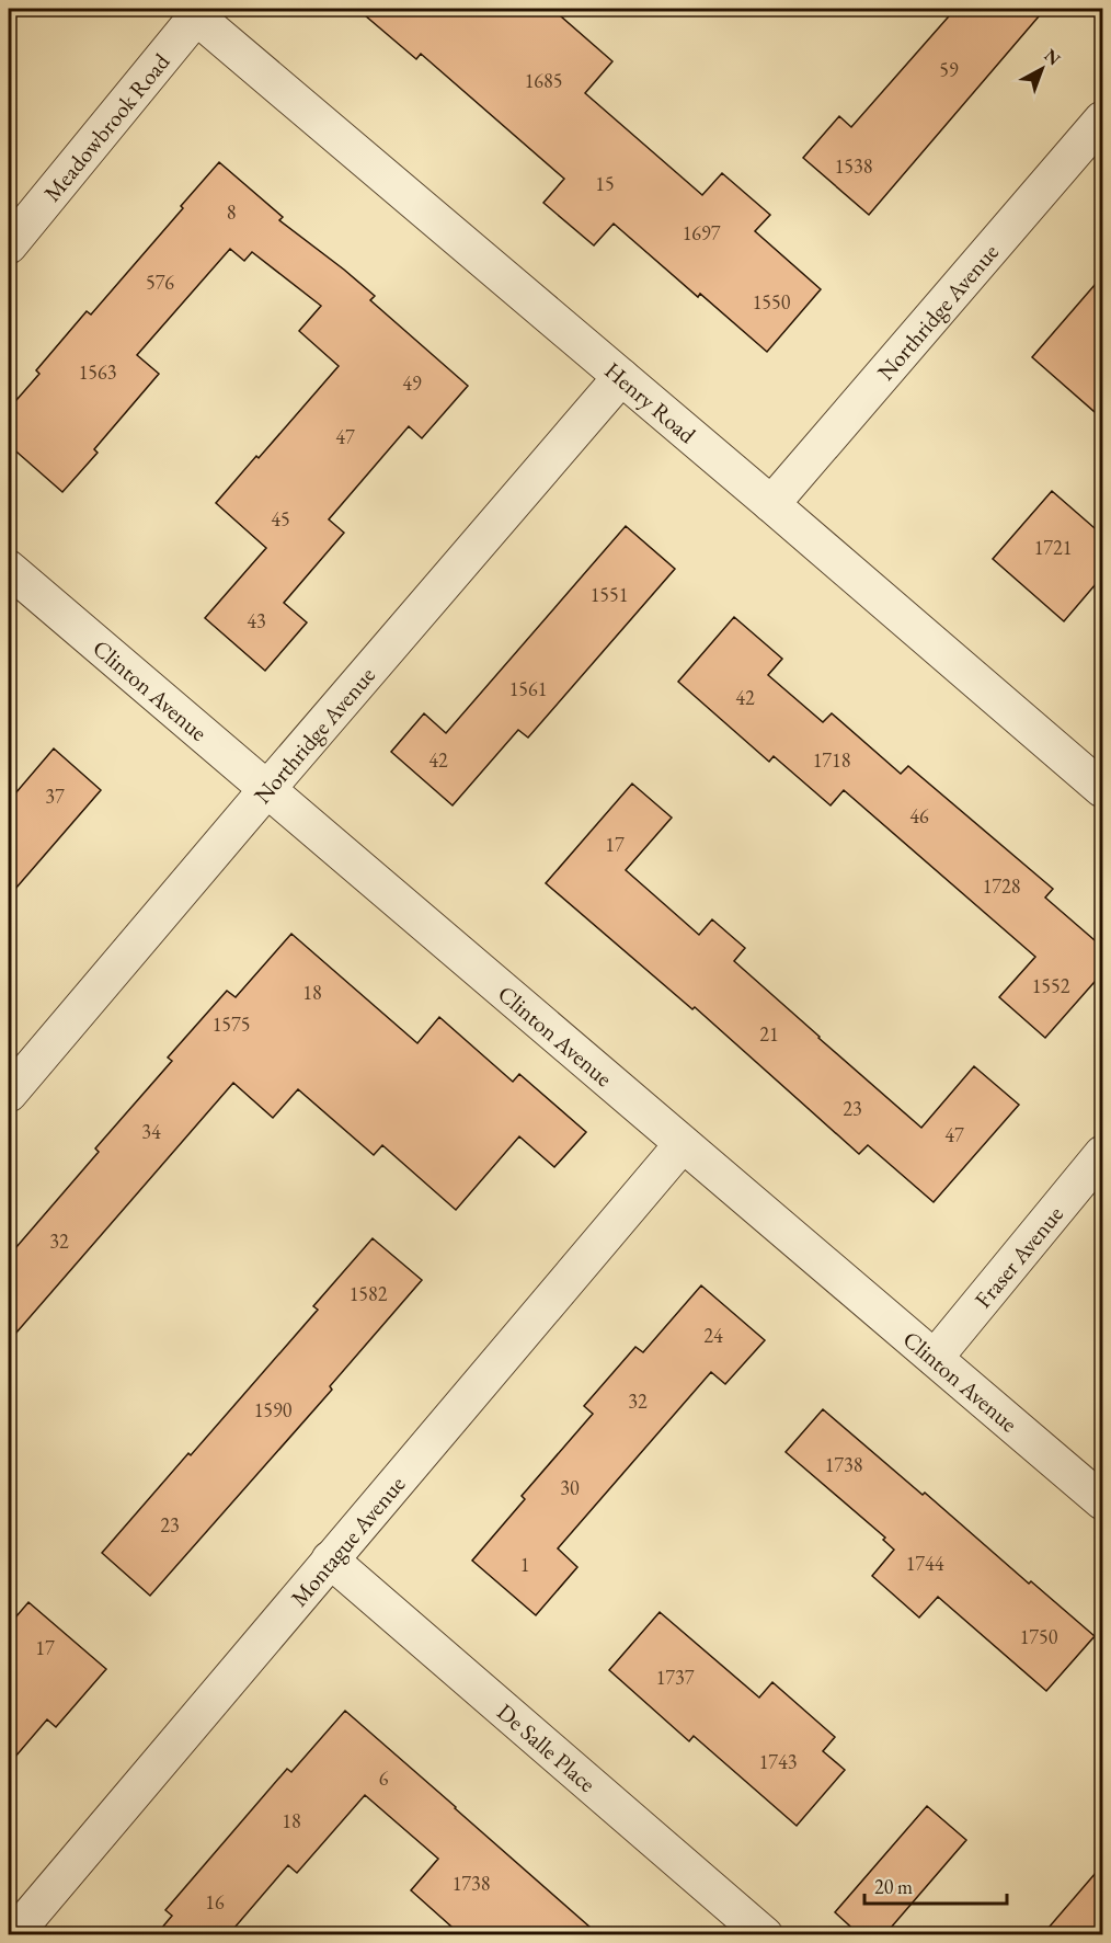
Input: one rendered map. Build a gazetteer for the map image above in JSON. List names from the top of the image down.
{
  "streets": {
    "street": [
      "Meadowbrook Road",
      "Northridge Avenue",
      "Henry Road",
      "Clinton Avenue",
      "Fraser Avenue",
      "Montague Avenue",
      "De Salle Place"
    ]
  },
  "crossings": [
    ["Meadowbrook Road", "Henry Road"],
    ["Northridge Avenue", "Henry Road"],
    ["Northridge Avenue", "Clinton Avenue"],
    ["Clinton Avenue", "Fraser Avenue"],
    ["Clinton Avenue", "Montague Avenue"],
    ["Montague Avenue", "De Salle Place"]
  ],
  "house_numbers": [
    "59",
    "1685",
    "1538",
    "15",
    "8",
    "1697",
    "576",
    "1550",
    "1563",
    "49",
    "47",
    "45",
    "1721",
    "1551",
    "43",
    "1561",
    "42",
    "42",
    "1718",
    "37",
    "46",
    "17",
    "1728",
    "1552",
    "18",
    "1575",
    "21",
    "23",
    "34",
    "47",
    "32",
    "1582",
    "24",
    "32",
    "1590",
    "1738",
    "30",
    "23",
    "1744",
    "1",
    "1750",
    "17",
    "1737",
    "1743",
    "6",
    "18",
    "1738",
    "16"
  ],
  "scale_bar": "20 m",
  "north": "top right"
}
